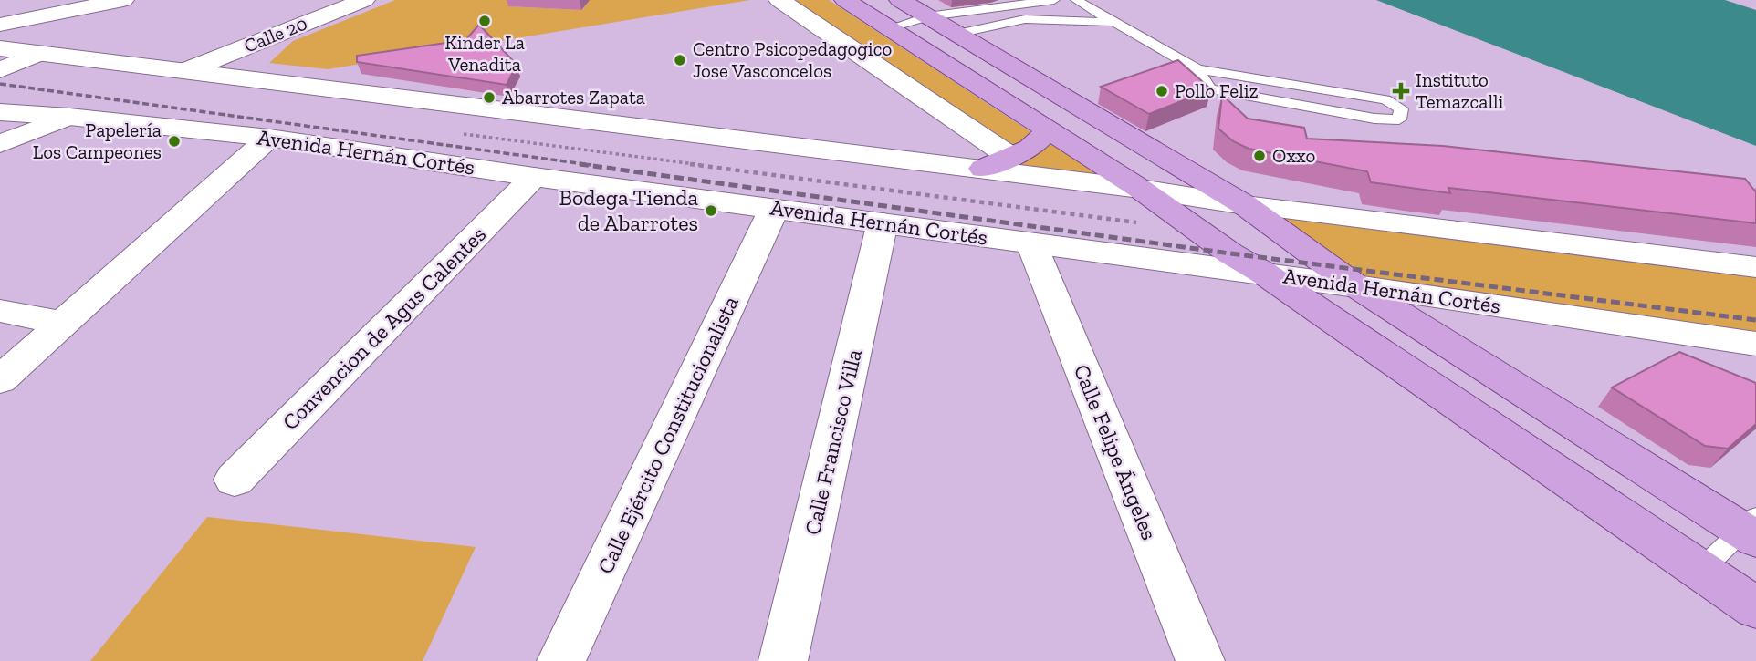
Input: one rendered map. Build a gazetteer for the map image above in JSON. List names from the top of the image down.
{
  "streets": {
    "street": [
      "Calle 20",
      "Avenida Hernán Cortés",
      "Convencion de Agus Calentes",
      "Calle Ejército Constitucionalista",
      "Calle Francisco Villa",
      "Calle Felipe Ángeles"
    ]
  },
  "crossings": [
    ["Avenida Hernán Cortés", "Convencion de Agus Calentes"],
    ["Avenida Hernán Cortés", "Calle Ejército Constitucionalista"],
    ["Avenida Hernán Cortés", "Calle Francisco Villa"],
    ["Avenida Hernán Cortés", "Calle Felipe Ángeles"]
  ],
  "places": {
    "other": [
      "Kinder La Venadita",
      "Centro Psicopedagogico Jose Vasconcelos",
      "Pollo Feliz",
      "Abarrotes Zapata",
      "Papelería Los Campeones",
      "Oxxo",
      "Bodega Tienda de Abarrotes"
    ],
    "health": ["Instituto Temazcalli"]
  }
}
